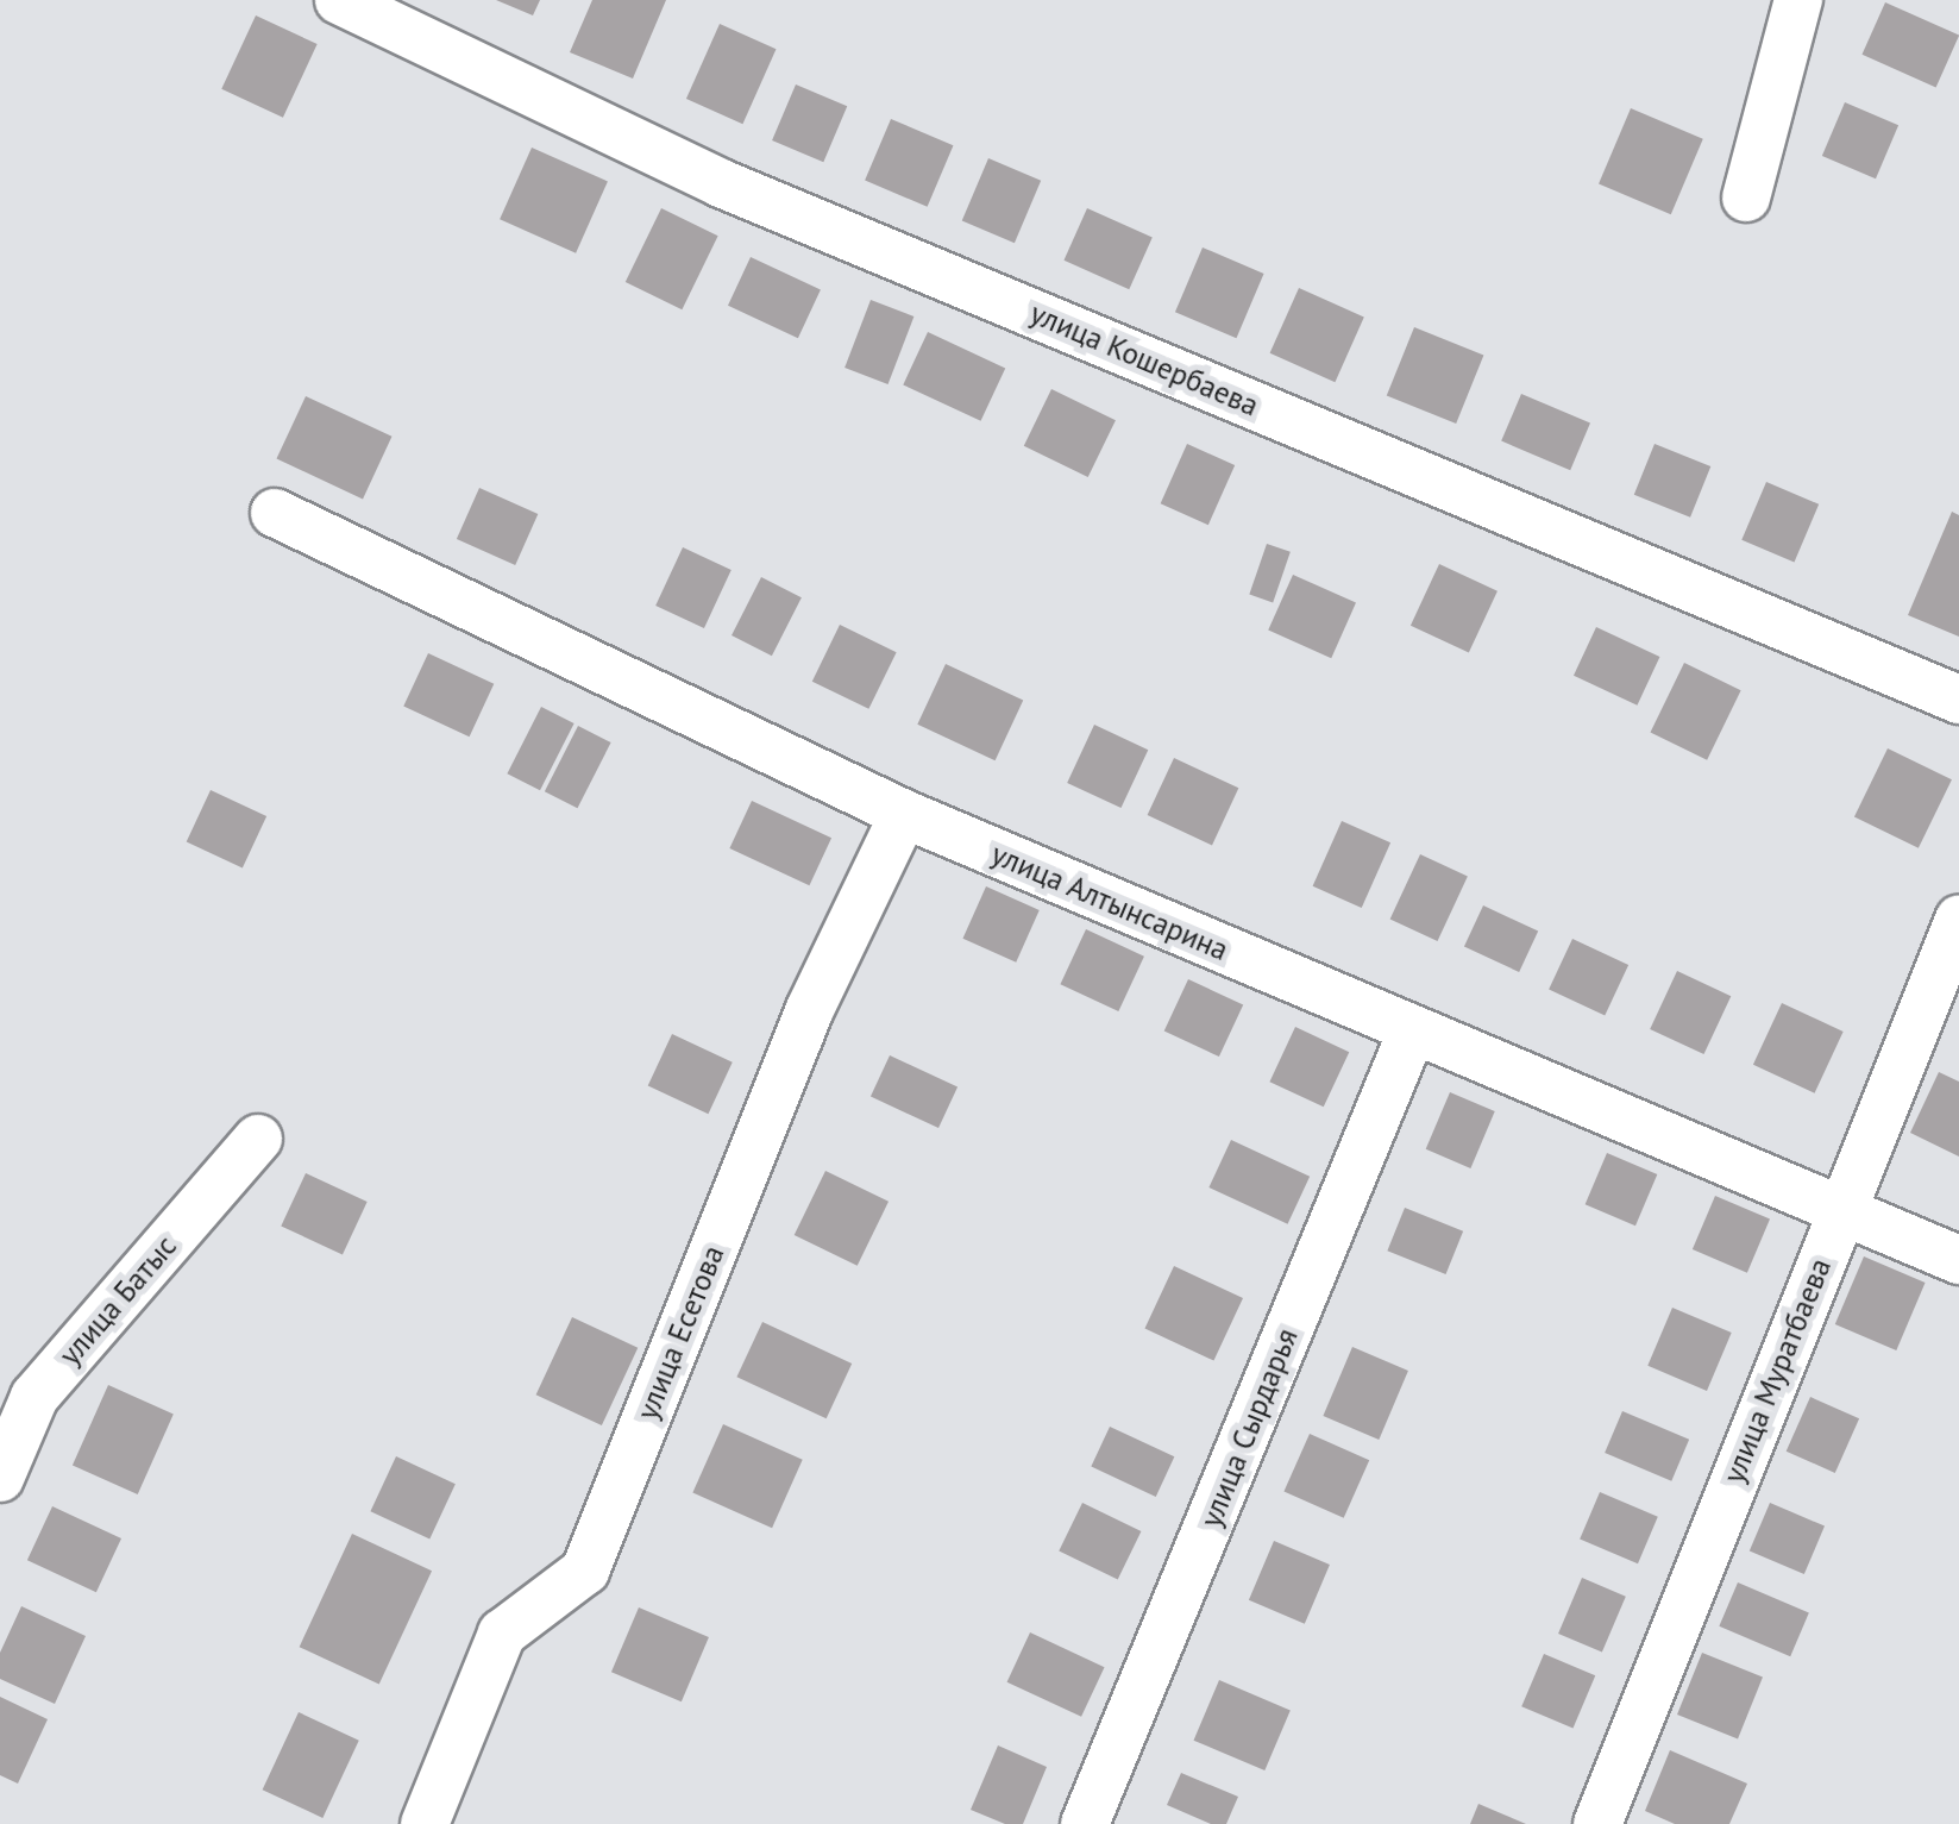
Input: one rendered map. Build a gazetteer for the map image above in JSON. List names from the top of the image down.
{
  "streets": {
    "street": [
      "улица Кошербаева",
      "улица Алтынсарина",
      "улица Батыс",
      "улица Есетова",
      "улица Муратбаева",
      "улица Сырдарья"
    ]
  },
  "crossings": [
    ["улица Алтынсарина", "улица Есетова"],
    ["улица Алтынсарина", "улица Муратбаева"],
    ["улица Алтынсарина", "улица Сырдарья"]
  ]
}
